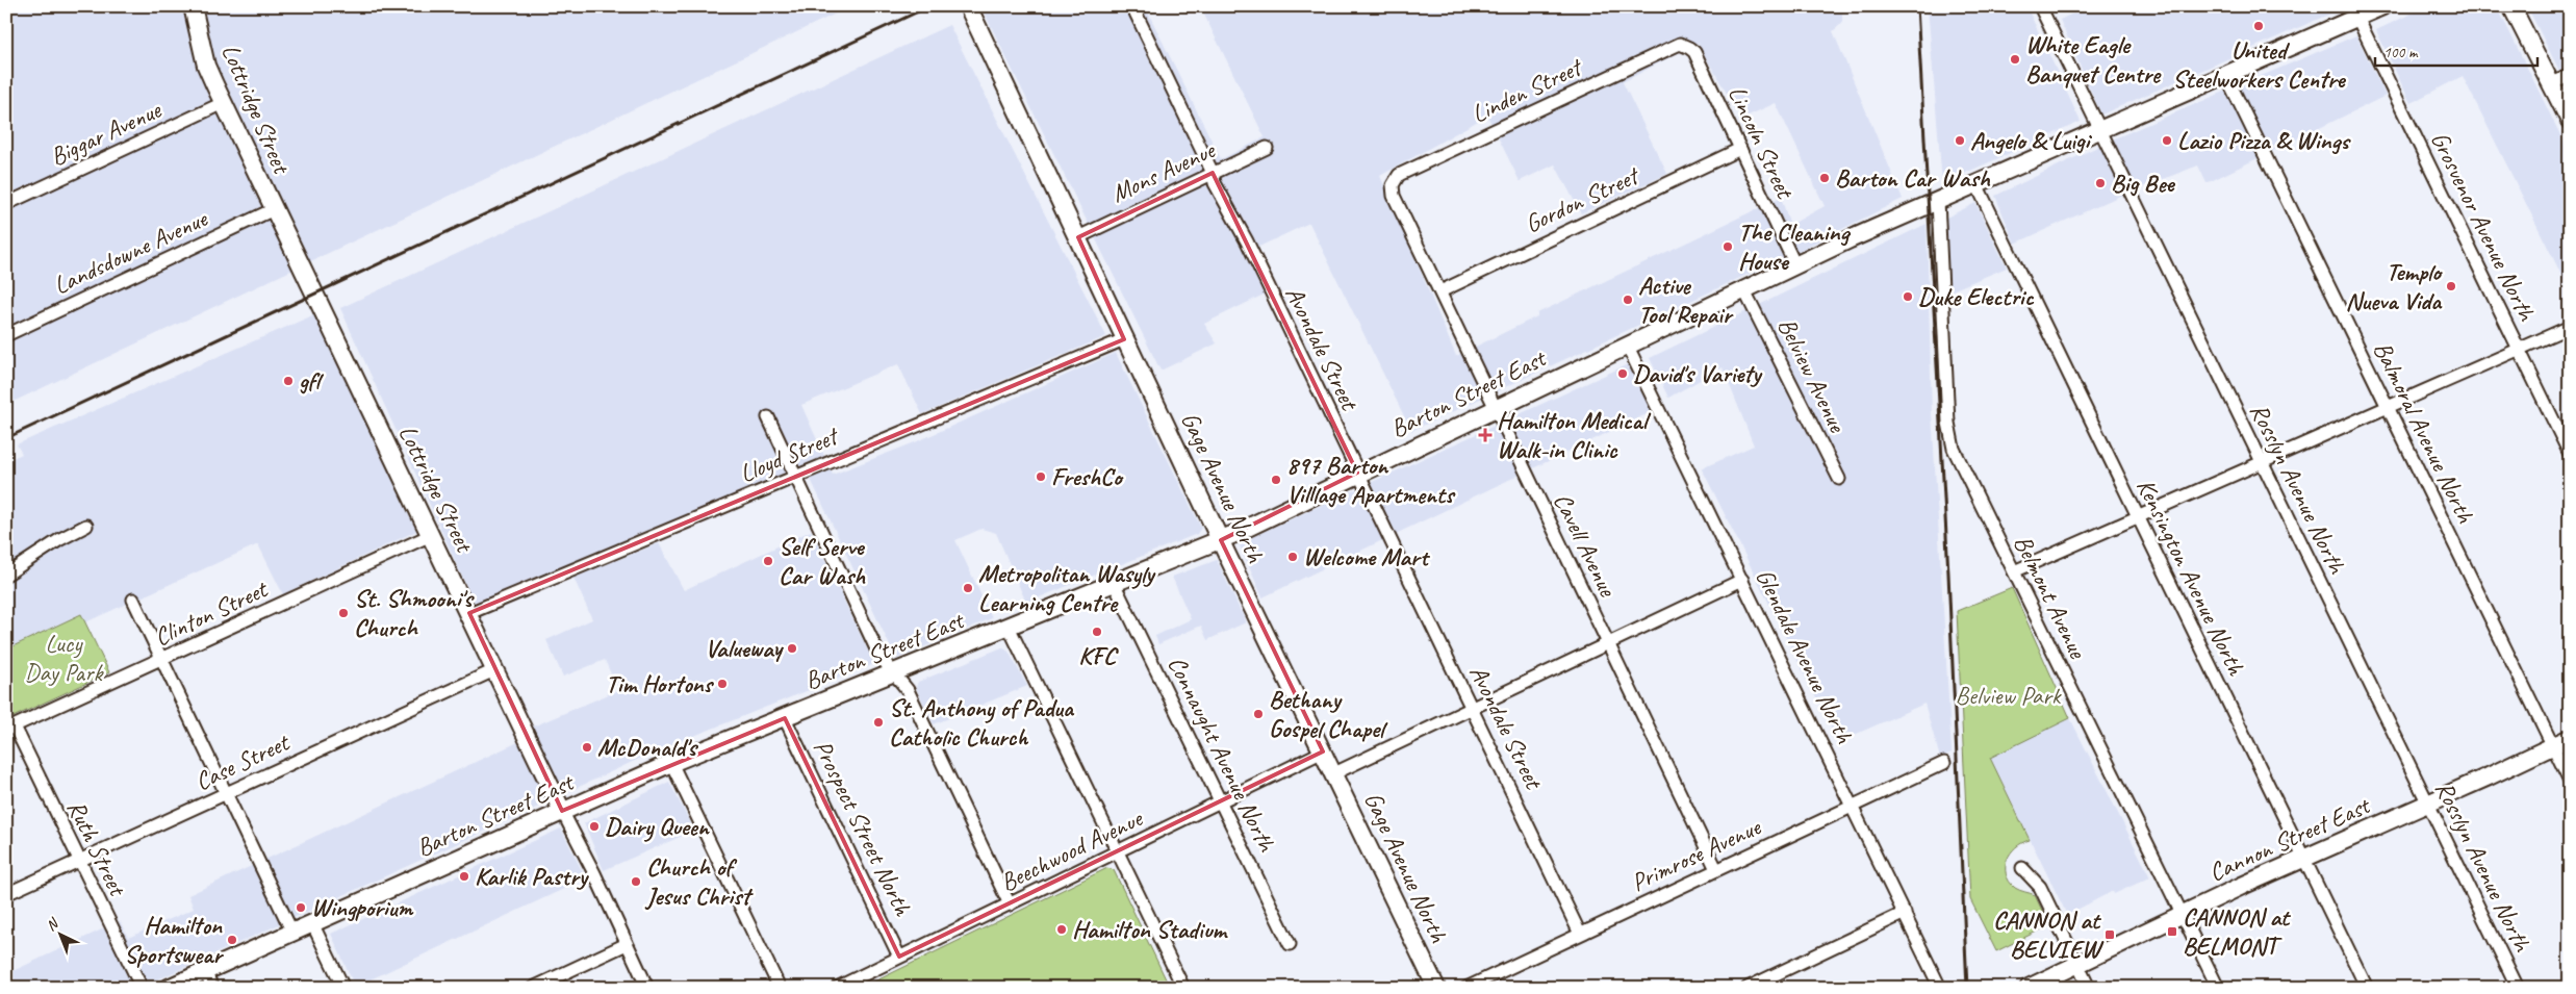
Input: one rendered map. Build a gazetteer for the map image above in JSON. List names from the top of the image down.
{
  "streets": {
    "main road": [
      "Lottridge Street",
      "Barton Street East",
      "Gage Avenue North",
      "Cannon Street East"
    ],
    "street": [
      "Linden Street",
      "Biggar Avenue",
      "Lincoln Street",
      "Mons Avenue",
      "Gordon Street",
      "Grosvenor Avenue North",
      "Landsdowne Avenue",
      "Avondale Street",
      "Belview Avenue",
      "Balmoral Avenue North",
      "Lloyd Street",
      "Rosslyn Avenue North",
      "Cavell Avenue",
      "Kensington Avenue North",
      "Belmont Avenue",
      "Clinton Street",
      "Glendale Avenue North",
      "Connaught Avenue North",
      "Case Street",
      "Prospect Street North",
      "Ruth Street",
      "Beechwood Avenue",
      "Primrose Avenue"
    ]
  },
  "crossings": [
    ["Linden Street", "Lincoln Street"],
    ["Linden Street", "Cavell Avenue"],
    ["Lottridge Street", "Biggar Avenue"],
    ["Lottridge Street", "Landsdowne Avenue"],
    ["Lottridge Street", "Barton Street East"],
    ["Lottridge Street", "Lloyd Street"],
    ["Lottridge Street", "Clinton Street"],
    ["Lottridge Street", "Case Street"],
    ["Lincoln Street", "Gordon Street"],
    ["Lincoln Street", "Barton Street East"],
    ["Mons Avenue", "Avondale Street"],
    ["Mons Avenue", "Gage Avenue North"],
    ["Gordon Street", "Cavell Avenue"],
    ["Grosvenor Avenue North", "Barton Street East"],
    ["Avondale Street", "Barton Street East"],
    ["Avondale Street", "Primrose Avenue"],
    ["Belview Avenue", "Barton Street East"],
    ["Barton Street East", "Balmoral Avenue North"],
    ["Barton Street East", "Gage Avenue North"],
    ["Barton Street East", "Rosslyn Avenue North"],
    ["Barton Street East", "Cavell Avenue"],
    ["Barton Street East", "Kensington Avenue North"],
    ["Barton Street East", "Belmont Avenue"],
    ["Barton Street East", "Glendale Avenue North"],
    ["Barton Street East", "Connaught Avenue North"],
    ["Barton Street East", "Prospect Street North"],
    ["Balmoral Avenue North", "Cannon Street East"],
    ["Lloyd Street", "Gage Avenue North"],
    ["Gage Avenue North", "Beechwood Avenue"],
    ["Rosslyn Avenue North", "Cannon Street East"],
    ["Cavell Avenue", "Primrose Avenue"],
    ["Kensington Avenue North", "Cannon Street East"],
    ["Belmont Avenue", "Cannon Street East"],
    ["Clinton Street", "Ruth Street"],
    ["Glendale Avenue North", "Primrose Avenue"],
    ["Connaught Avenue North", "Beechwood Avenue"],
    ["Case Street", "Ruth Street"],
    ["Prospect Street North", "Beechwood Avenue"]
  ],
  "parks": ["Lucy Day Park", "Belview Park"],
  "places": {
    "other": [
      "United Steelworkers Centre",
      "White Eagle Banquet Centre",
      "Angelo & Luigi",
      "Lazio Pizza & Wings",
      "Barton Car Wash",
      "Big Bee",
      "The Cleaning House",
      "Templo Nueva Vida",
      "Duke Electric",
      "Active Tool Repair",
      "David's Variety",
      "gfl",
      "FreshCo",
      "897 Barton Villlage Apartments",
      "Welcome Mart",
      "Self Serve Car Wash",
      "Metropolitan Wasyly Learning Centre",
      "St. Shmooni's Church",
      "KFC",
      "Valueway",
      "Tim Hortons",
      "Bethany Gospel Chapel",
      "St. Anthony of Padua Catholic Church",
      "McDonald's",
      "Dairy Queen",
      "Karlik Pastry",
      "Church of Jesus Christ",
      "Wingporium",
      "Hamilton Stadium",
      "Hamilton Sportswear"
    ],
    "health": ["Hamilton Medical Walk-in Clinic"],
    "transit": ["CANNON at BELMONT", "CANNON at BELVIEW"]
  },
  "scale_bar": "100 m",
  "north": "top left"
}
